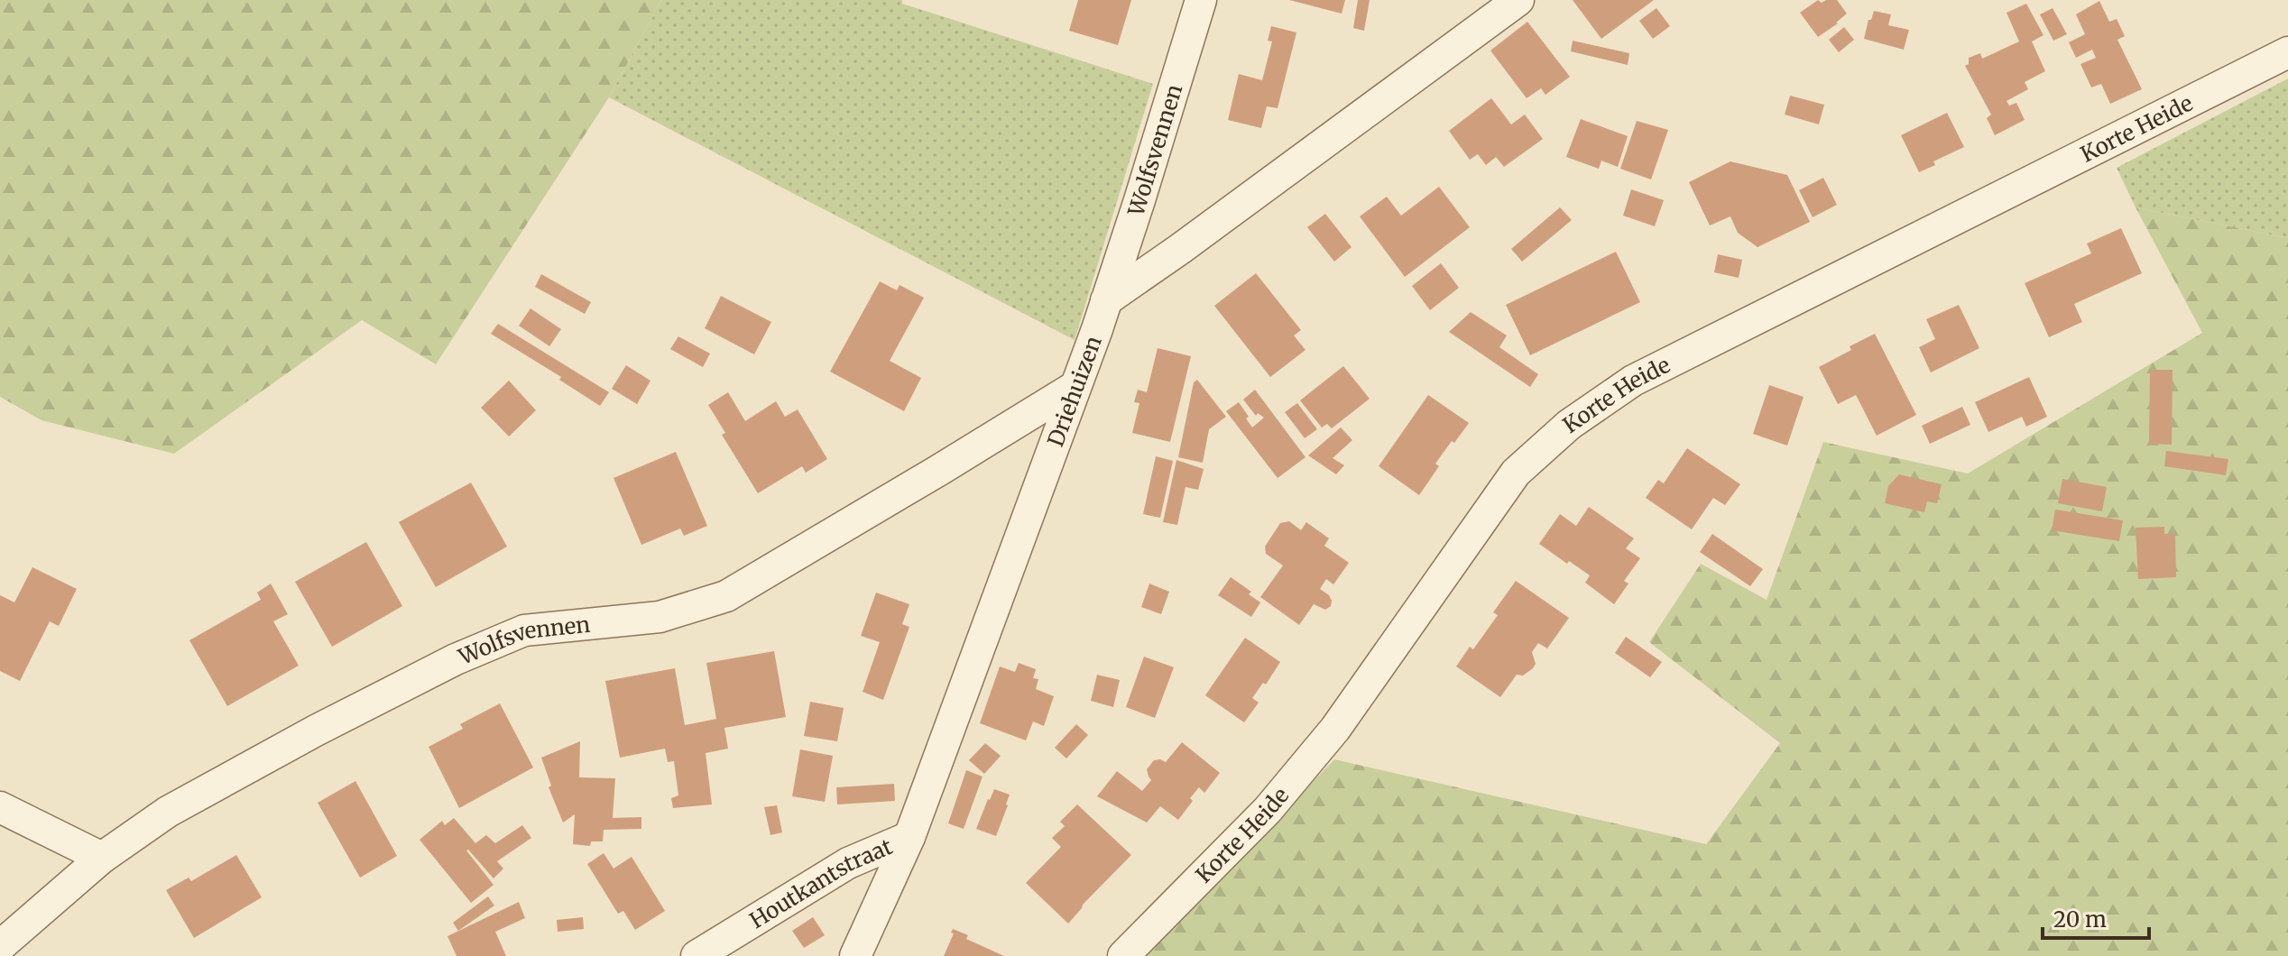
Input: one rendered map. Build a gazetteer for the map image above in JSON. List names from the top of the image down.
{
  "streets": {
    "street": [
      "Korte Heide",
      "Wolfsvennen",
      "Driehuizen",
      "Houtkantstraat"
    ]
  },
  "crossings": [
    ["Wolfsvennen", "Driehuizen"],
    ["Driehuizen", "Houtkantstraat"]
  ],
  "scale_bar": "20 m"
}
